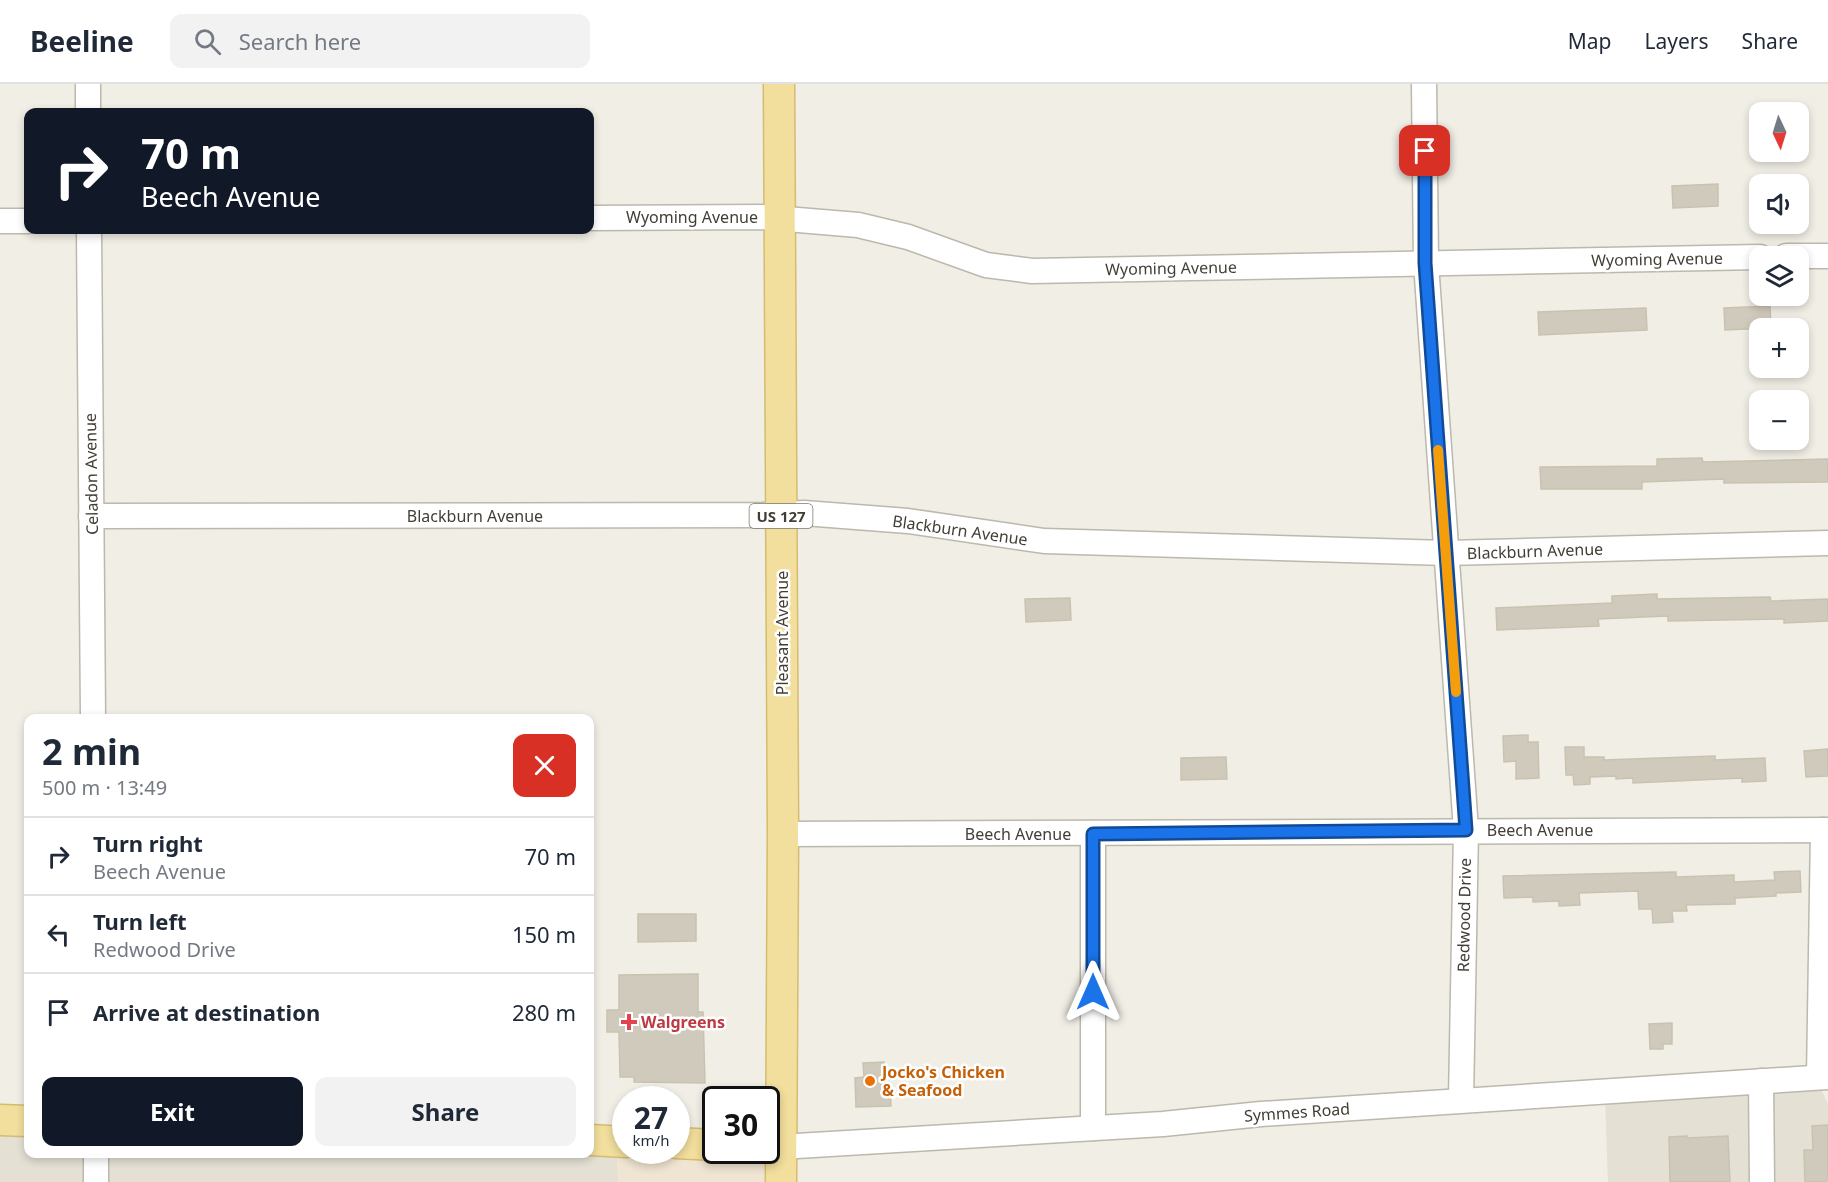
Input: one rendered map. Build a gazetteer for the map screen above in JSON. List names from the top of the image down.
{
  "streets": {
    "main road": ["US 127", "Pleasant Avenue"],
    "street": [
      "Wyoming Avenue",
      "Celadon Avenue",
      "Blackburn Avenue",
      "Beech Avenue",
      "Redwood Drive",
      "Symmes Road"
    ]
  },
  "crossings": [
    ["Wyoming Avenue", "Pleasant Avenue"],
    ["Wyoming Avenue", "Redwood Drive"],
    ["Celadon Avenue", "Blackburn Avenue"],
    ["Blackburn Avenue", "Pleasant Avenue"],
    ["Blackburn Avenue", "Redwood Drive"],
    ["Pleasant Avenue", "Beech Avenue"],
    ["Beech Avenue", "Redwood Drive"],
    ["Redwood Drive", "Symmes Road"]
  ],
  "places": {
    "health": ["Walgreens"],
    "other": ["Jocko's Chicken & Seafood"]
  },
  "north": "bottom",
  "page": {
    "header": "Beeline",
    "search": "Search here",
    "nav": ["Map", "Layers", "Share"],
    "map_buttons": ["+", "−"],
    "turn": ["70 m", "Beech Avenue"],
    "heading": ["2 min", "500 m · 13:49"],
    "list": [
      {
        "name": "Turn right",
        "note": "Beech Avenue",
        "value": "70 m"
      },
      {
        "name": "Turn left",
        "note": "Redwood Drive",
        "value": "150 m"
      },
      {
        "name": "Arrive at destination",
        "value": "280 m"
      }
    ],
    "buttons": ["Exit", "Share"],
    "speed": "27 km/h",
    "limit": "30"
  }
}
